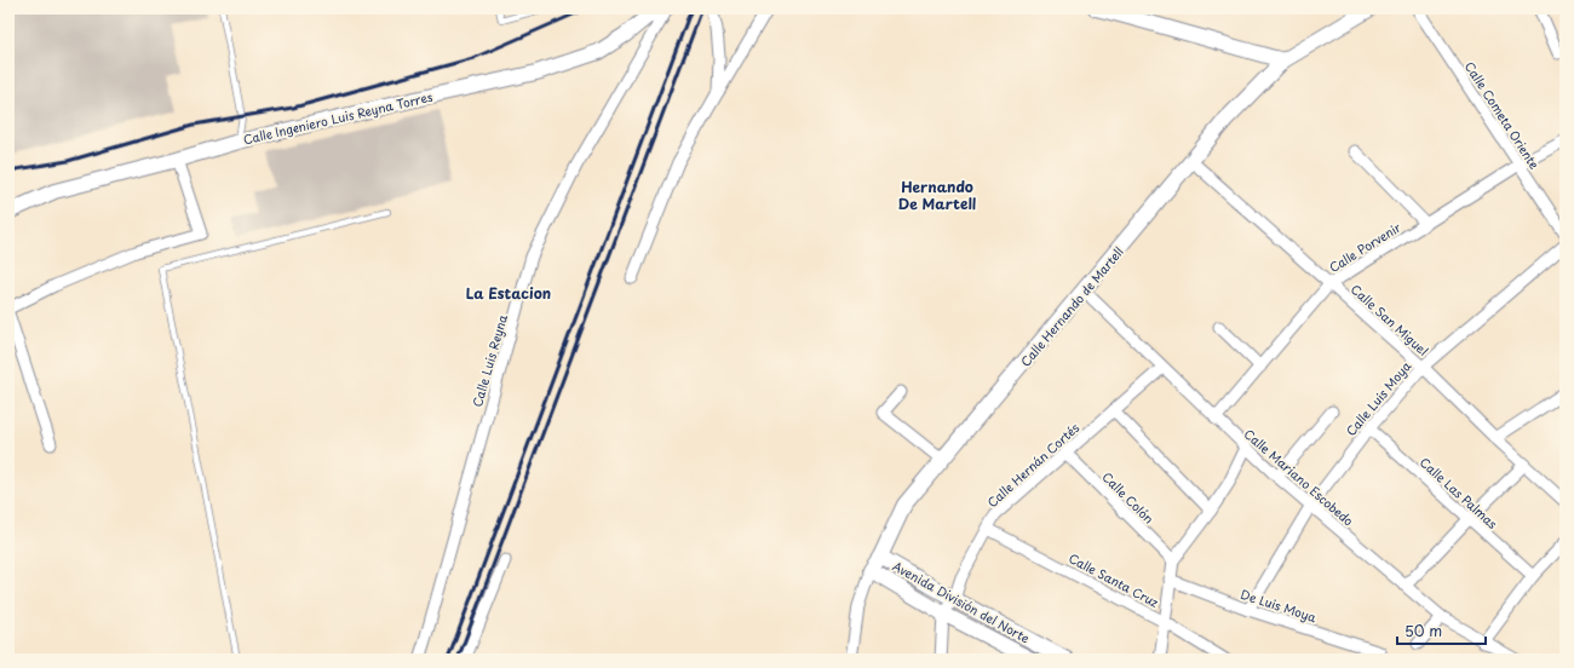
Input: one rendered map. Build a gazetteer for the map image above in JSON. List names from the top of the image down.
{
  "streets": {
    "street": [
      "Calle Cometa Oriente",
      "Calle Ingeniero Luis Reyna Torres",
      "Calle Porvenir",
      "Calle Hernando de Martell",
      "Calle San Miguel",
      "Calle Luis Reyna",
      "Calle Luis Moya",
      "Calle Hernán Cortés",
      "Calle Mariano Escobedo",
      "Calle Las Palmas",
      "Calle Colón",
      "Calle Santa Cruz",
      "Avenida División del Norte",
      "De Luis Moya"
    ]
  },
  "crossings": [
    ["Calle Cometa Oriente", "Calle Porvenir"],
    ["Calle Porvenir", "Calle San Miguel"],
    ["Calle Porvenir", "Calle Mariano Escobedo"],
    ["Calle Hernando de Martell", "Calle San Miguel"],
    ["Calle Hernando de Martell", "Calle Mariano Escobedo"],
    ["Calle Hernando de Martell", "Avenida División del Norte"],
    ["Calle San Miguel", "Calle Luis Moya"],
    ["Calle Luis Moya", "Calle Mariano Escobedo"],
    ["Calle Luis Moya", "Calle Las Palmas"],
    ["Calle Luis Moya", "De Luis Moya"],
    ["Calle Hernán Cortés", "Calle Mariano Escobedo"],
    ["Calle Hernán Cortés", "Calle Colón"],
    ["Calle Hernán Cortés", "Calle Santa Cruz"],
    ["Calle Hernán Cortés", "Avenida División del Norte"]
  ],
  "districts": ["Hernando De Martell", "La Estacion"],
  "scale_bar": "50 m"
}
